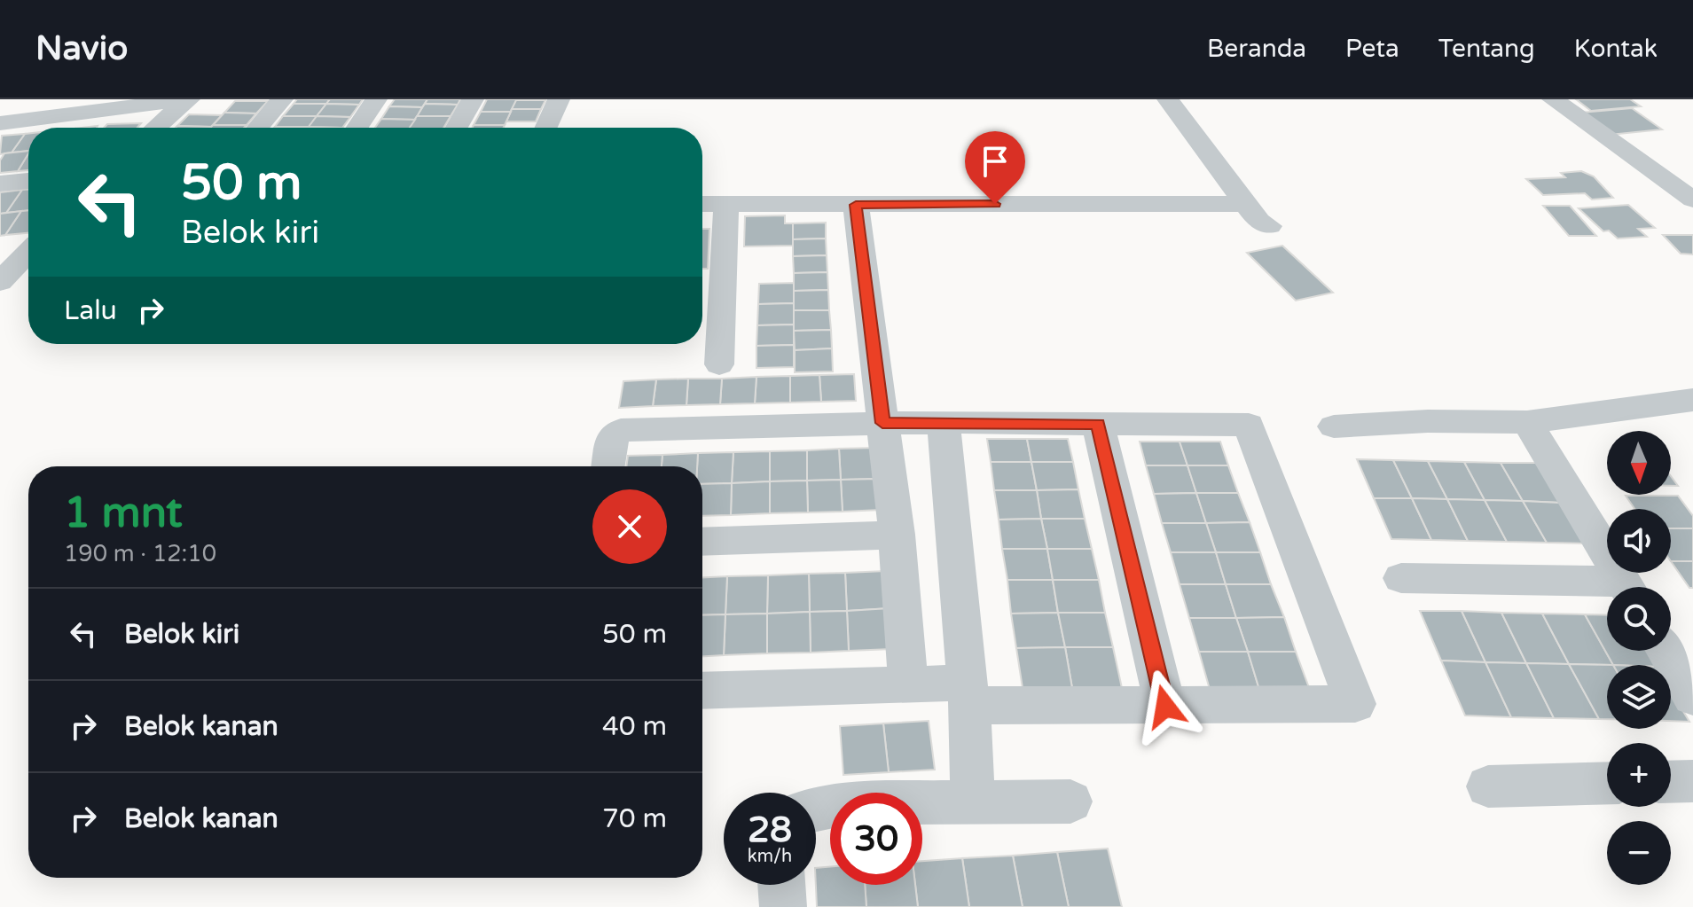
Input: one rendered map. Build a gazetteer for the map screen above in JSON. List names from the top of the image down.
{
  "north": "bottom",
  "page": {
    "header": "Navio",
    "nav": [
      "Beranda",
      "Peta",
      "Tentang",
      "Kontak"
    ],
    "turn": ["50 m", "Belok kiri"],
    "then": "Lalu",
    "map_buttons": ["+", "−"],
    "heading": ["1 mnt", "190 m · 12:10"],
    "list": [
      {
        "name": "Belok kiri",
        "value": "50 m"
      },
      {
        "name": "Belok kanan",
        "value": "40 m"
      },
      {
        "name": "Belok kanan",
        "value": "70 m"
      }
    ],
    "speed": "28 km/h",
    "limit": "30"
  }
}
